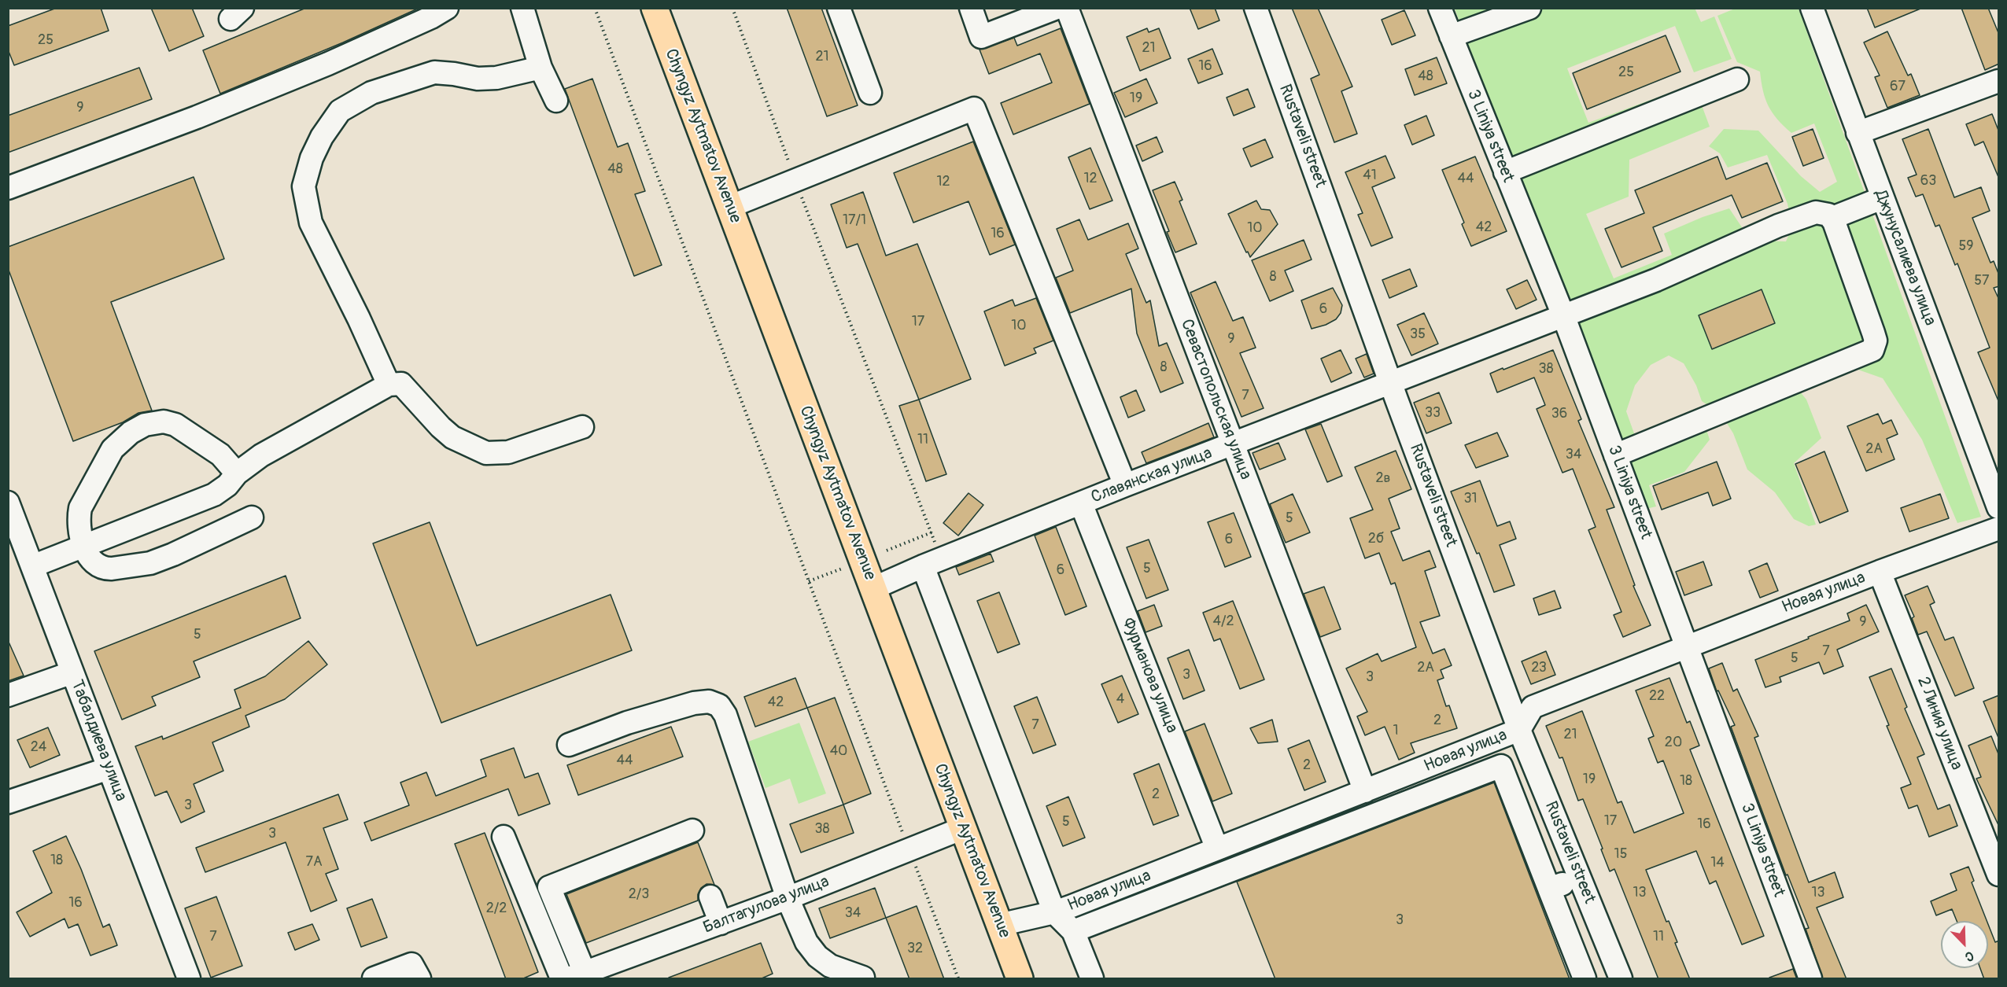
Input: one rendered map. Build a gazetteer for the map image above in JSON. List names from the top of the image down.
{
  "streets": {
    "main road": ["Chyngyz Aytmatov Avenue"],
    "street": [
      "Rustaveli street",
      "3 Liniya street",
      "Джунусалиева улица",
      "Севастопольская улица",
      "Славянская улица",
      "Новая улица",
      "Фурманова улица",
      "2 Линия улица",
      "Табалдиева улица",
      "Балтагулова улица"
    ]
  },
  "crossings": [
    ["Chyngyz Aytmatov Avenue", "Славянская улица"],
    ["Chyngyz Aytmatov Avenue", "Новая улица"],
    ["Chyngyz Aytmatov Avenue", "Балтагулова улица"],
    ["Rustaveli street", "Славянская улица"],
    ["Rustaveli street", "Новая улица"],
    ["3 Liniya street", "Славянская улица"],
    ["3 Liniya street", "Новая улица"],
    ["Севастопольская улица", "Славянская улица"],
    ["Севастопольская улица", "Новая улица"],
    ["Славянская улица", "Фурманова улица"],
    ["Новая улица", "Фурманова улица"],
    ["Новая улица", "2 Линия улица"]
  ],
  "house_numbers": [
    "25",
    "21",
    "21",
    "16",
    "25",
    "48",
    "67",
    "19",
    "9",
    "48",
    "41",
    "12",
    "44",
    "63",
    "12",
    "17/1",
    "42",
    "10",
    "16",
    "59",
    "8",
    "57",
    "6",
    "17",
    "10",
    "35",
    "9",
    "8",
    "38",
    "7",
    "33",
    "36",
    "11",
    "2А",
    "34",
    "2в",
    "31",
    "5",
    "2б",
    "6",
    "5",
    "6",
    "4/2",
    "9",
    "5",
    "7",
    "5",
    "2А",
    "23",
    "3",
    "3",
    "22",
    "4",
    "42",
    "2",
    "7",
    "1",
    "21",
    "20",
    "24",
    "40",
    "44",
    "2",
    "19",
    "18",
    "2",
    "3",
    "17",
    "5",
    "16",
    "38",
    "3",
    "15",
    "18",
    "7А",
    "14",
    "13",
    "13",
    "2/3",
    "16",
    "2/2",
    "34",
    "3",
    "7",
    "11",
    "32"
  ],
  "north": "bottom right"
}
